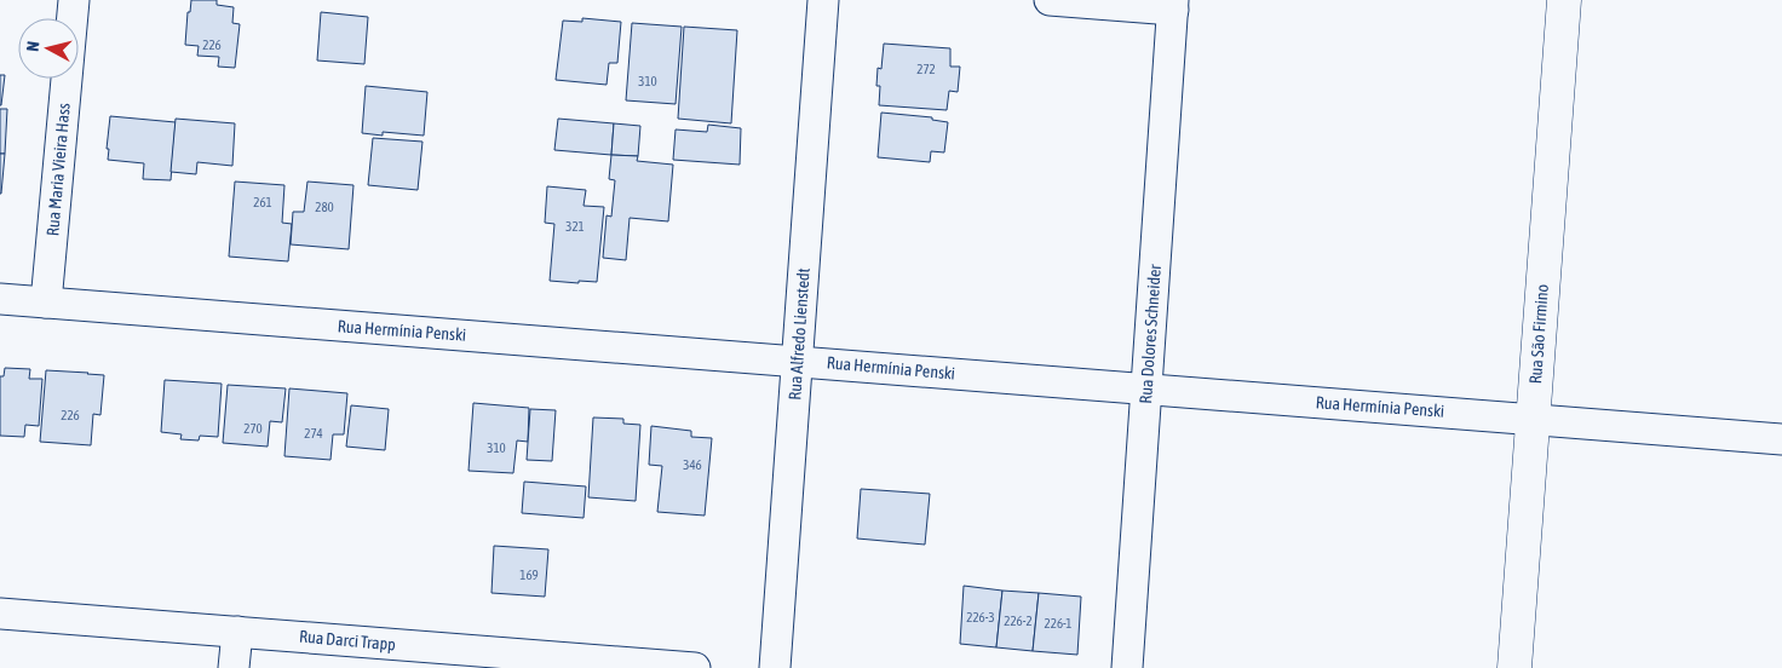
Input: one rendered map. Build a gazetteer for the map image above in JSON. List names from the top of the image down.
{
  "streets": {
    "main road": ["Rua São Firmino"],
    "street": [
      "Rua Maria Vieira Hass",
      "Rua Hermínia Penski",
      "Rua Alfredo Lienstedt",
      "Rua Dolores Schneider",
      "Rua Darci Trapp"
    ]
  },
  "crossings": [
    ["Rua Maria Vieira Hass", "Rua Hermínia Penski"],
    ["Rua Hermínia Penski", "Rua Alfredo Lienstedt"],
    ["Rua Hermínia Penski", "Rua Dolores Schneider"],
    ["Rua Hermínia Penski", "Rua São Firmino"]
  ],
  "house_numbers": [
    "226",
    "272",
    "310",
    "261",
    "280",
    "321",
    "226",
    "270",
    "274",
    "310",
    "346",
    "169",
    "226-3",
    "226-2",
    "226-1"
  ],
  "north": "left"
}
